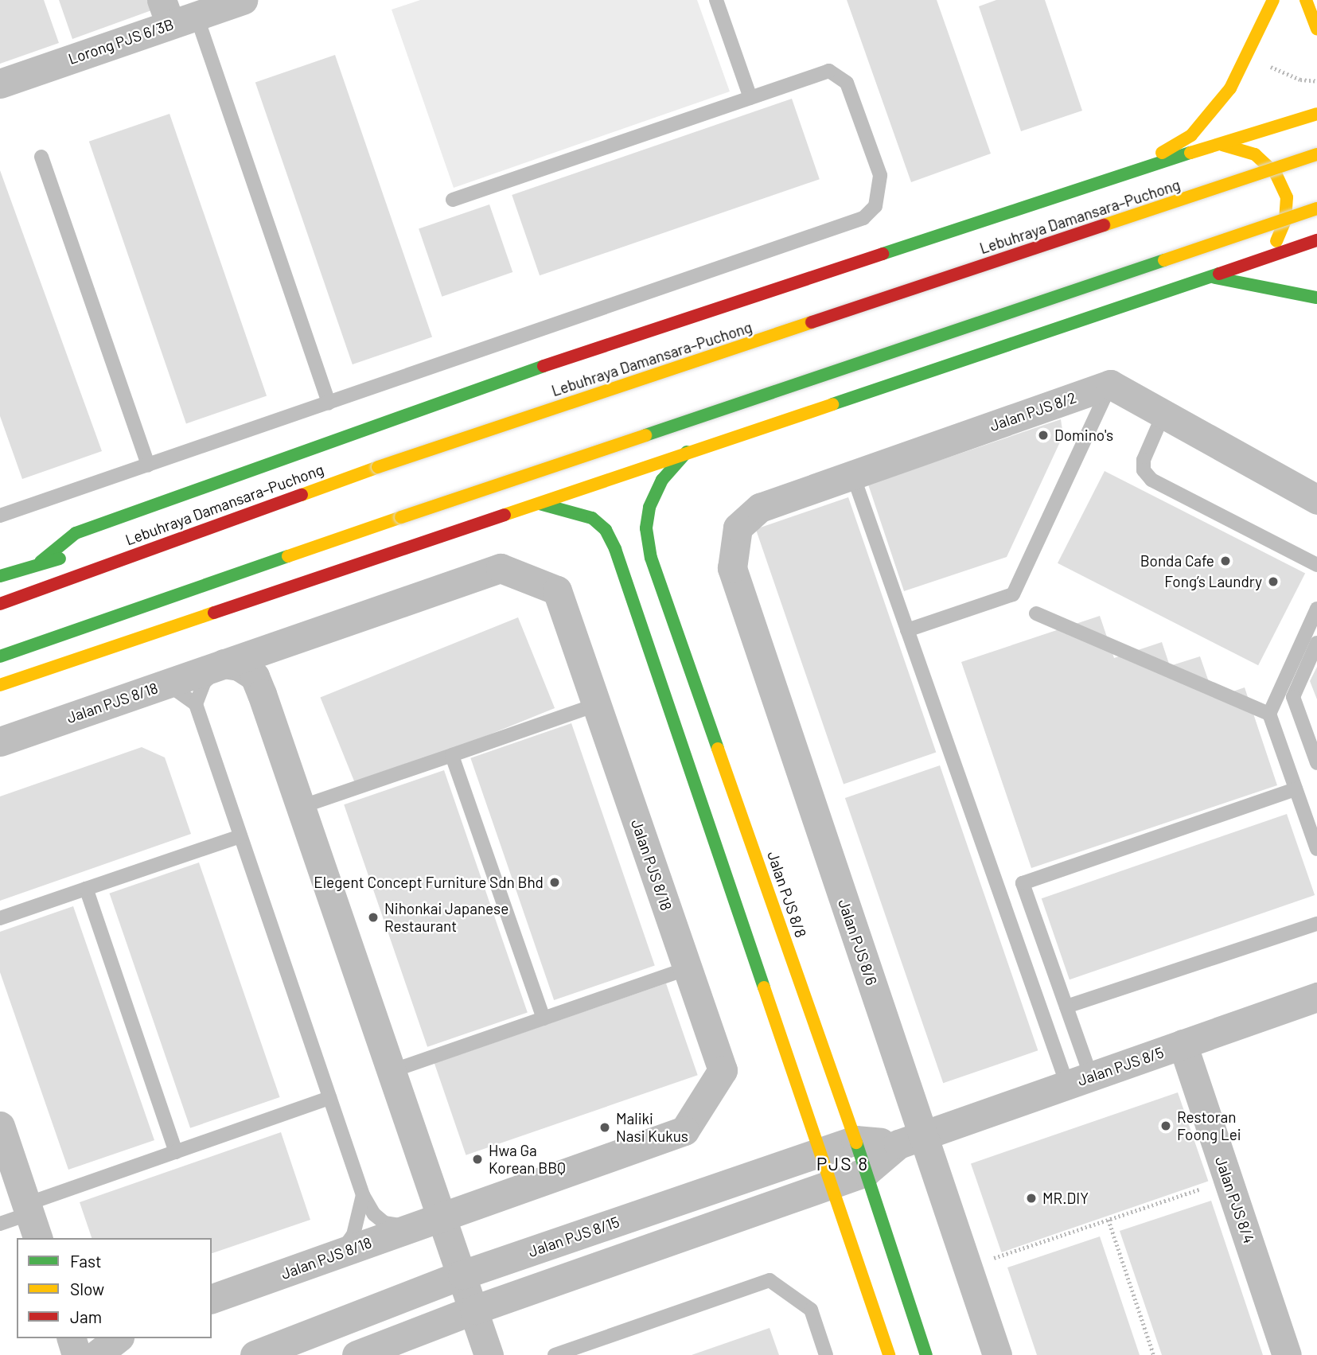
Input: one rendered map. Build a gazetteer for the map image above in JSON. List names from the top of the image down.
{
  "streets": {
    "main road": ["Lebuhraya Damansara–Puchong", "Jalan PJS 8/8"],
    "street": [
      "Lorong PJS 6/3B",
      "Jalan PJS 8/2",
      "Jalan PJS 8/18",
      "Jalan PJS 8/6",
      "Jalan PJS 8/5",
      "Jalan PJS 8/4",
      "Jalan PJS 8/15"
    ]
  },
  "crossings": [
    ["Jalan PJS 8/2", "Jalan PJS 8/6"],
    ["Jalan PJS 8/8", "Jalan PJS 8/15"],
    ["Jalan PJS 8/6", "Jalan PJS 8/5"],
    ["Jalan PJS 8/6", "Jalan PJS 8/15"],
    ["Jalan PJS 8/5", "Jalan PJS 8/4"],
    ["Jalan PJS 8/5", "Jalan PJS 8/15"]
  ],
  "districts": ["PJS 8"],
  "places": [
    "Domino's",
    "Bonda Cafe",
    "Fong’s Laundry",
    "Elegent Concept Furniture Sdn Bhd",
    "Nihonkai Japanese Restaurant",
    "Restoran Foong Lei",
    "Maliki Nasi Kukus",
    "Hwa Ga Korean BBQ",
    "MR.DIY"
  ],
  "legend": ["Fast", "Slow", "Jam"]
}
